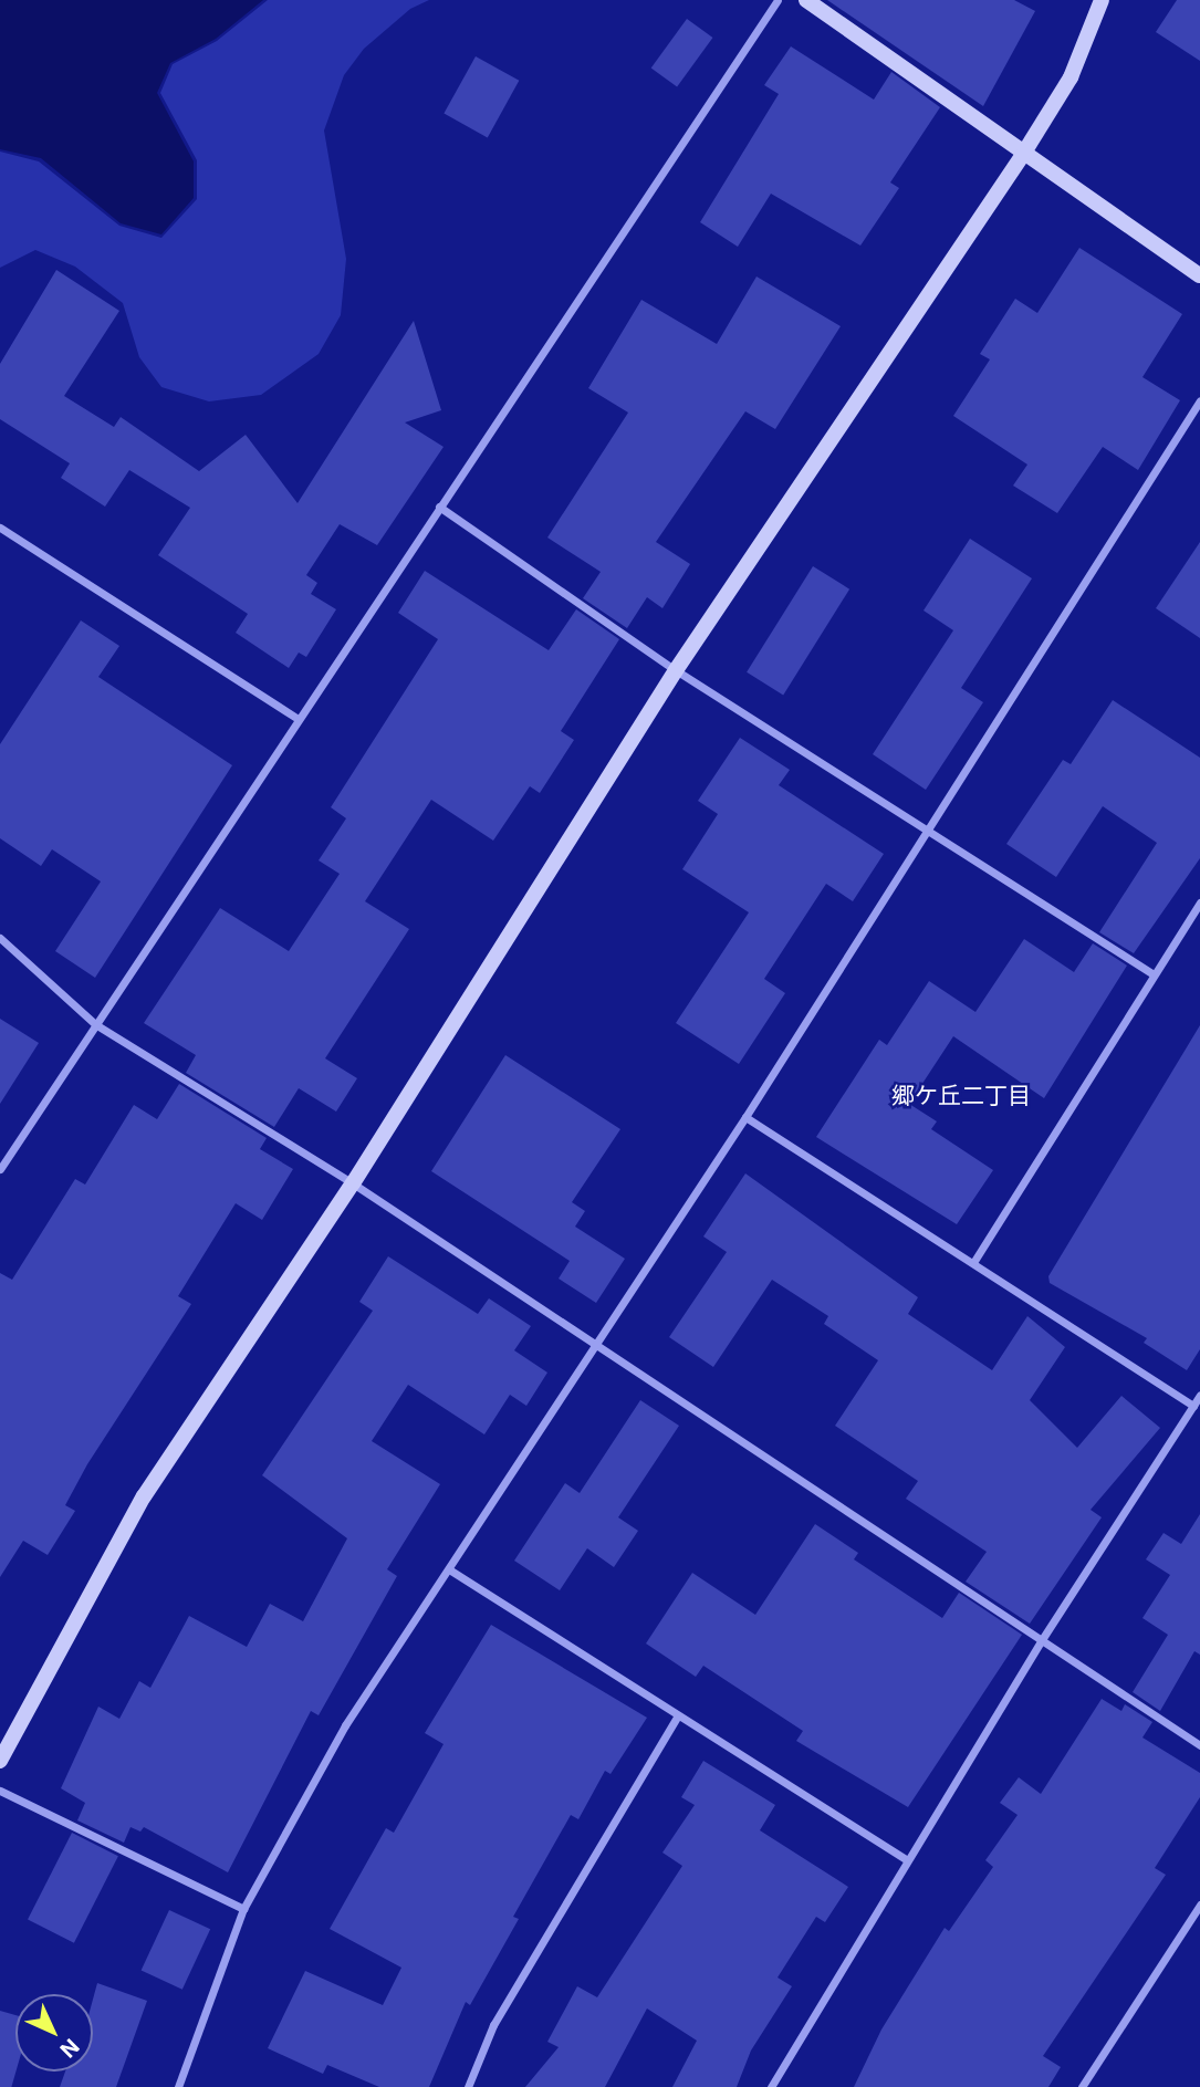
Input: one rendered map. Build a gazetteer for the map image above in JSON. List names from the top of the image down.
{
  "districts": ["郷ケ丘二丁目"],
  "north": "bottom right"
}
